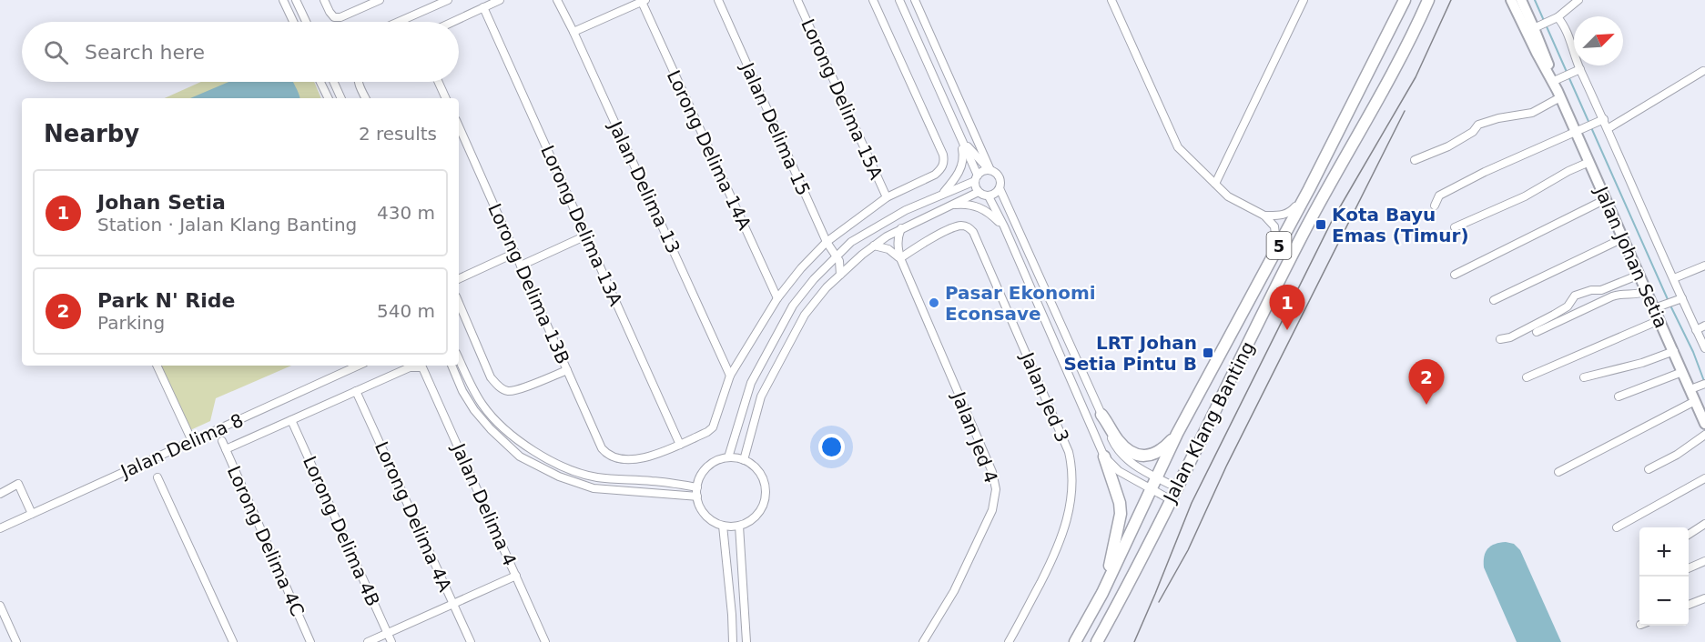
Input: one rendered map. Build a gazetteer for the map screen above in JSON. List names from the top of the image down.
{
  "streets": {
    "highway": ["5", "Jalan Klang Banting"],
    "main road": ["Jalan Johan Setia"],
    "street": [
      "Lorong Delima 15A",
      "Jalan Delima 15",
      "Lorong Delima 14A",
      "Jalan Delima 13",
      "Lorong Delima 13A",
      "Lorong Delima 13B",
      "Jalan Jed 3",
      "Jalan Jed 4",
      "Jalan Delima 8",
      "Jalan Delima 4",
      "Lorong Delima 4A",
      "Lorong Delima 4B",
      "Lorong Delima 4C"
    ]
  },
  "crossings": [
    ["Lorong Delima 13A", "Lorong Delima 13B"],
    ["Jalan Jed 3", "Jalan Jed 4"],
    ["Jalan Delima 4", "Lorong Delima 4A"]
  ],
  "places": {
    "transit": ["Kota Bayu Emas (Timur)", "LRT Johan Setia Pintu B"],
    "other": ["Pasar Ekonomi Econsave"]
  },
  "north": "top right",
  "page": {
    "search": "Search here",
    "heading": ["Nearby", "2 results"],
    "list": [
      {
        "mark": "1",
        "name": "Johan Setia",
        "note": "Station · Jalan Klang Banting",
        "value": "430 m"
      },
      {
        "mark": "2",
        "name": "Park N' Ride",
        "note": "Parking",
        "value": "540 m"
      }
    ],
    "pins": ["1", "2"],
    "map_buttons": ["+", "−"]
  }
}
